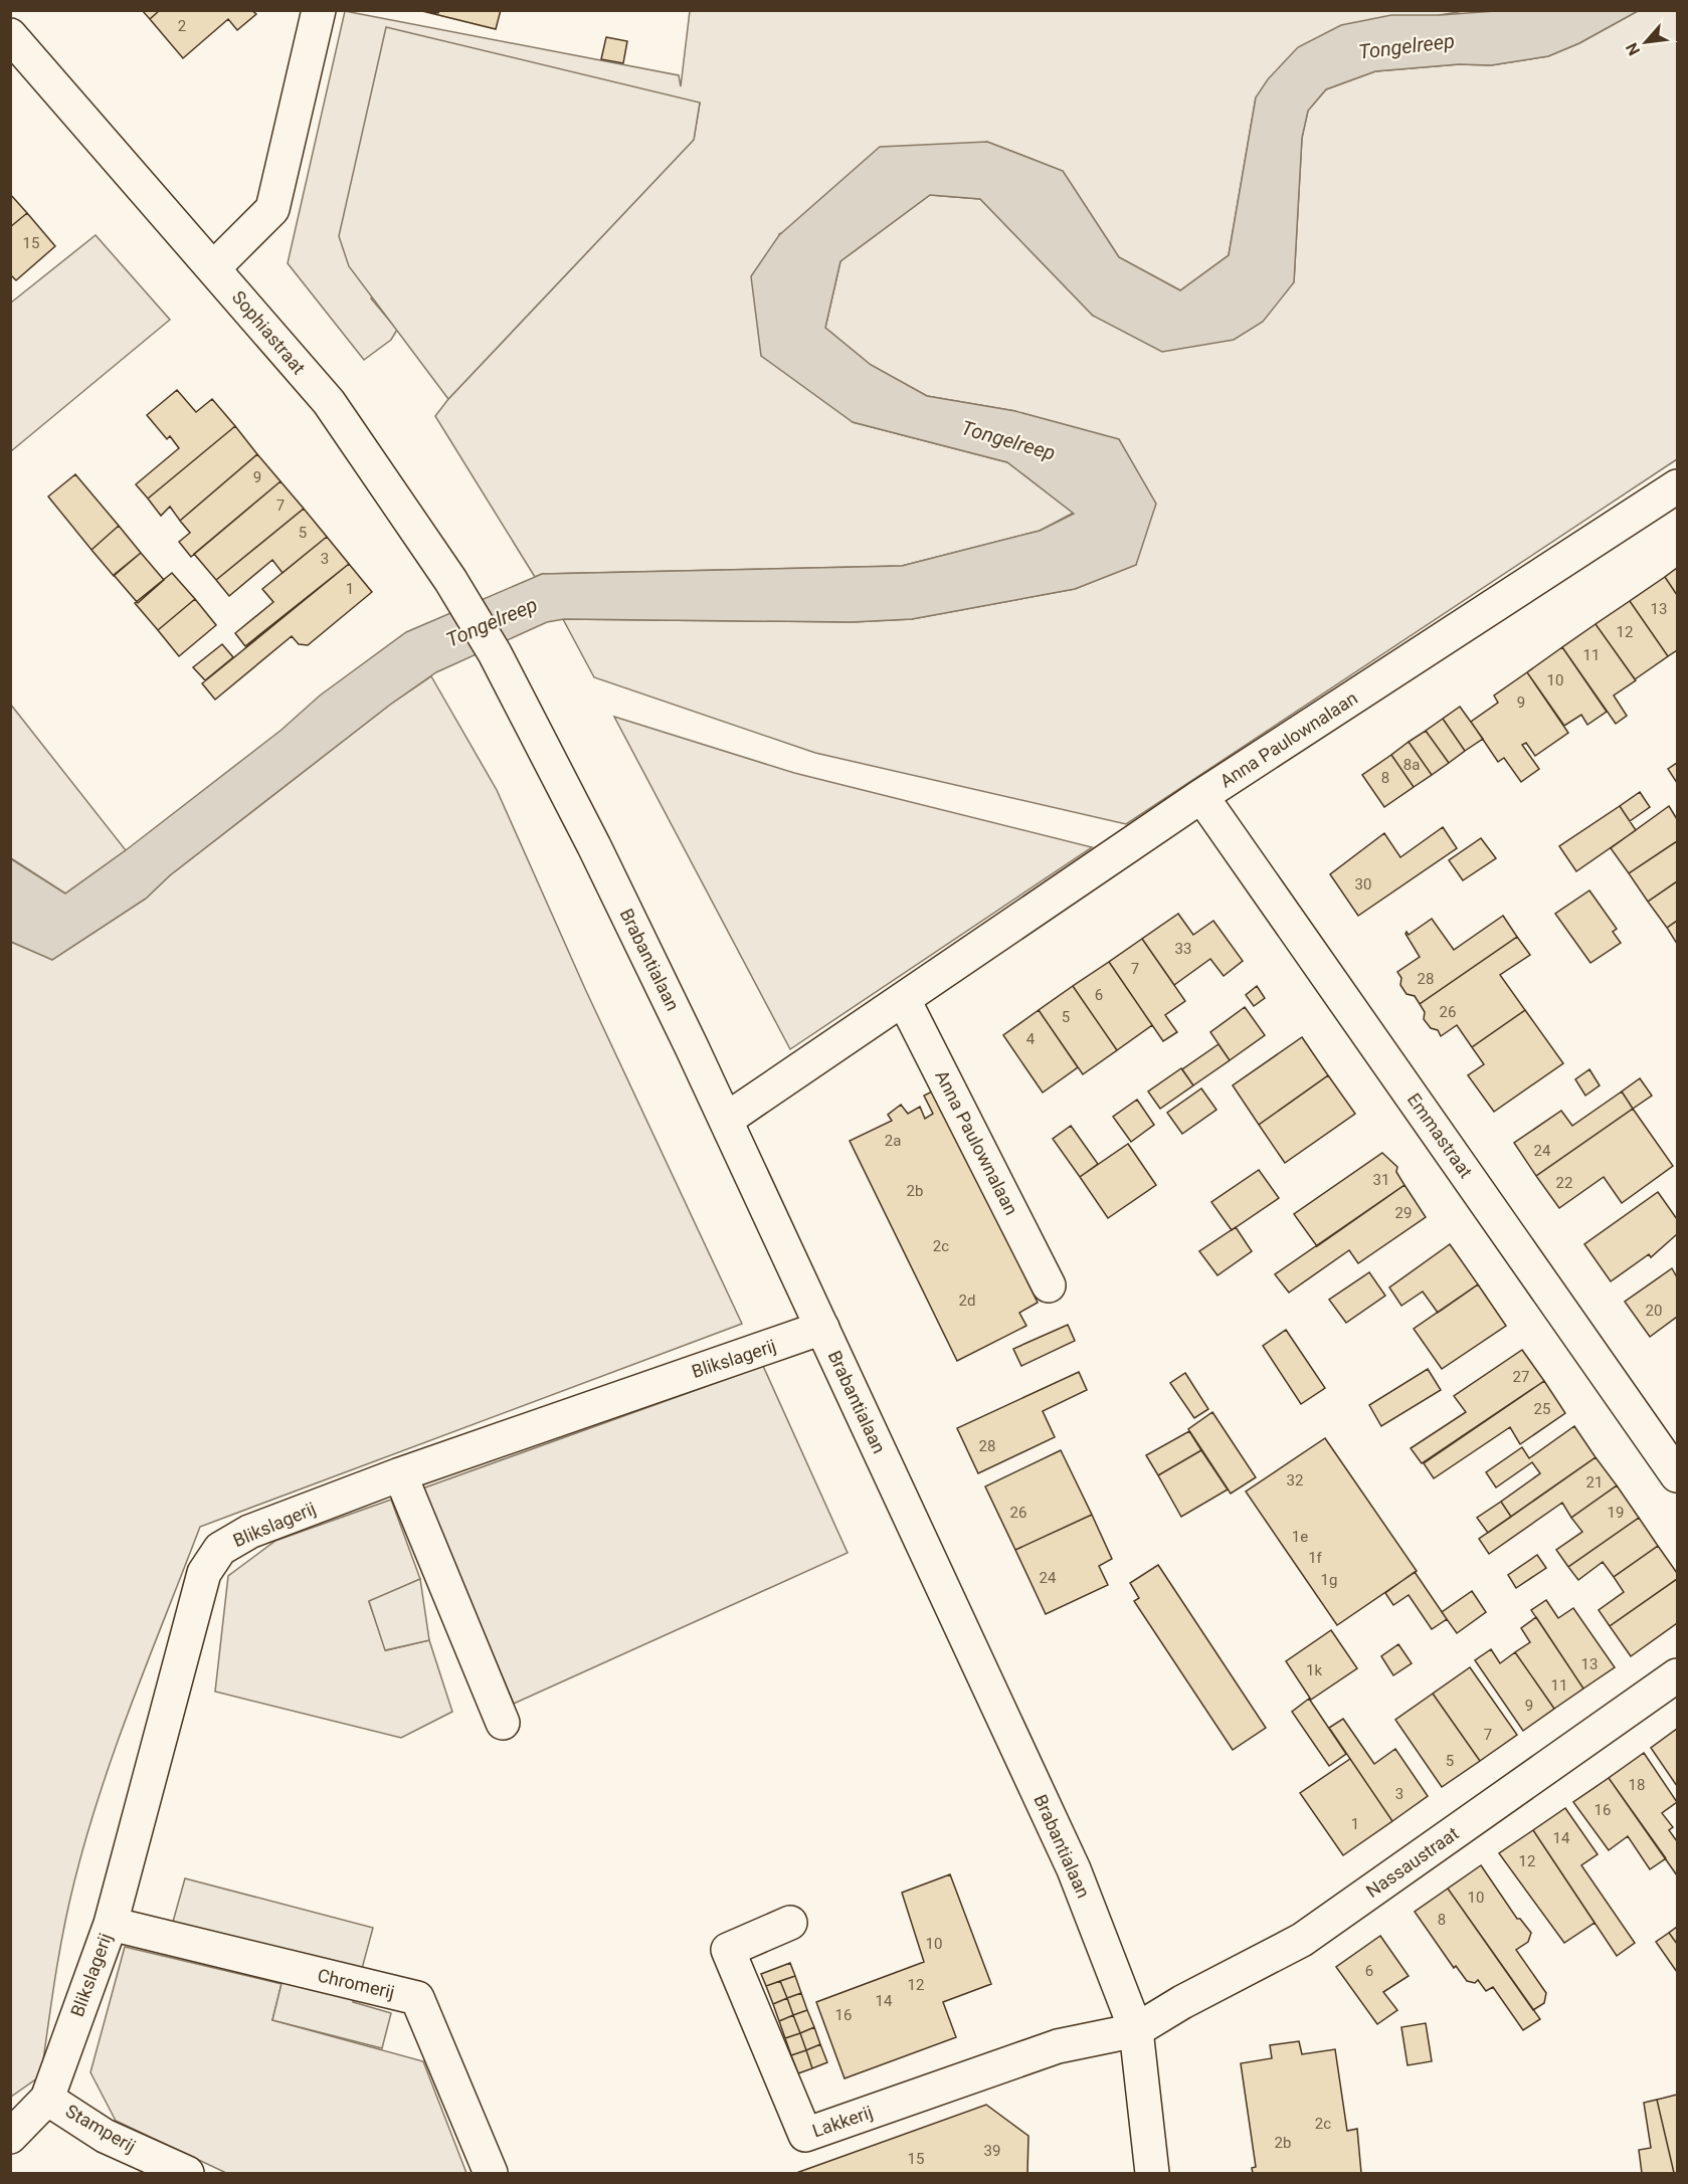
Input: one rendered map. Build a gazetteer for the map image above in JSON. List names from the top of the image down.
{
  "streets": {
    "street": [
      "Sophiastraat",
      "Anna Paulownalaan",
      "Brabantialaan",
      "Emmastraat",
      "Blikslagerij",
      "Nassaustraat",
      "Chromerij",
      "Lakkerij",
      "Stamperij"
    ]
  },
  "crossings": [
    ["Sophiastraat", "Brabantialaan"],
    ["Anna Paulownalaan", "Brabantialaan"],
    ["Anna Paulownalaan", "Emmastraat"],
    ["Brabantialaan", "Blikslagerij"],
    ["Brabantialaan", "Nassaustraat"],
    ["Brabantialaan", "Lakkerij"],
    ["Blikslagerij", "Chromerij"],
    ["Blikslagerij", "Stamperij"],
    ["Nassaustraat", "Lakkerij"]
  ],
  "water": ["Tongelreep"],
  "house_numbers": [
    "2",
    "15",
    "9",
    "7",
    "5",
    "3",
    "1",
    "13",
    "12",
    "11",
    "10",
    "9",
    "8a",
    "8",
    "30",
    "33",
    "7",
    "28",
    "6",
    "26",
    "5",
    "4",
    "2a",
    "24",
    "31",
    "22",
    "2b",
    "29",
    "2c",
    "2d",
    "20",
    "27",
    "25",
    "28",
    "32",
    "21",
    "26",
    "19",
    "1e",
    "1f",
    "24",
    "1g",
    "13",
    "1k",
    "11",
    "9",
    "7",
    "5",
    "18",
    "3",
    "16",
    "1",
    "14",
    "12",
    "10",
    "8",
    "10",
    "6",
    "12",
    "14",
    "16",
    "2c",
    "2b",
    "39",
    "15"
  ],
  "north": "bottom left"
}
